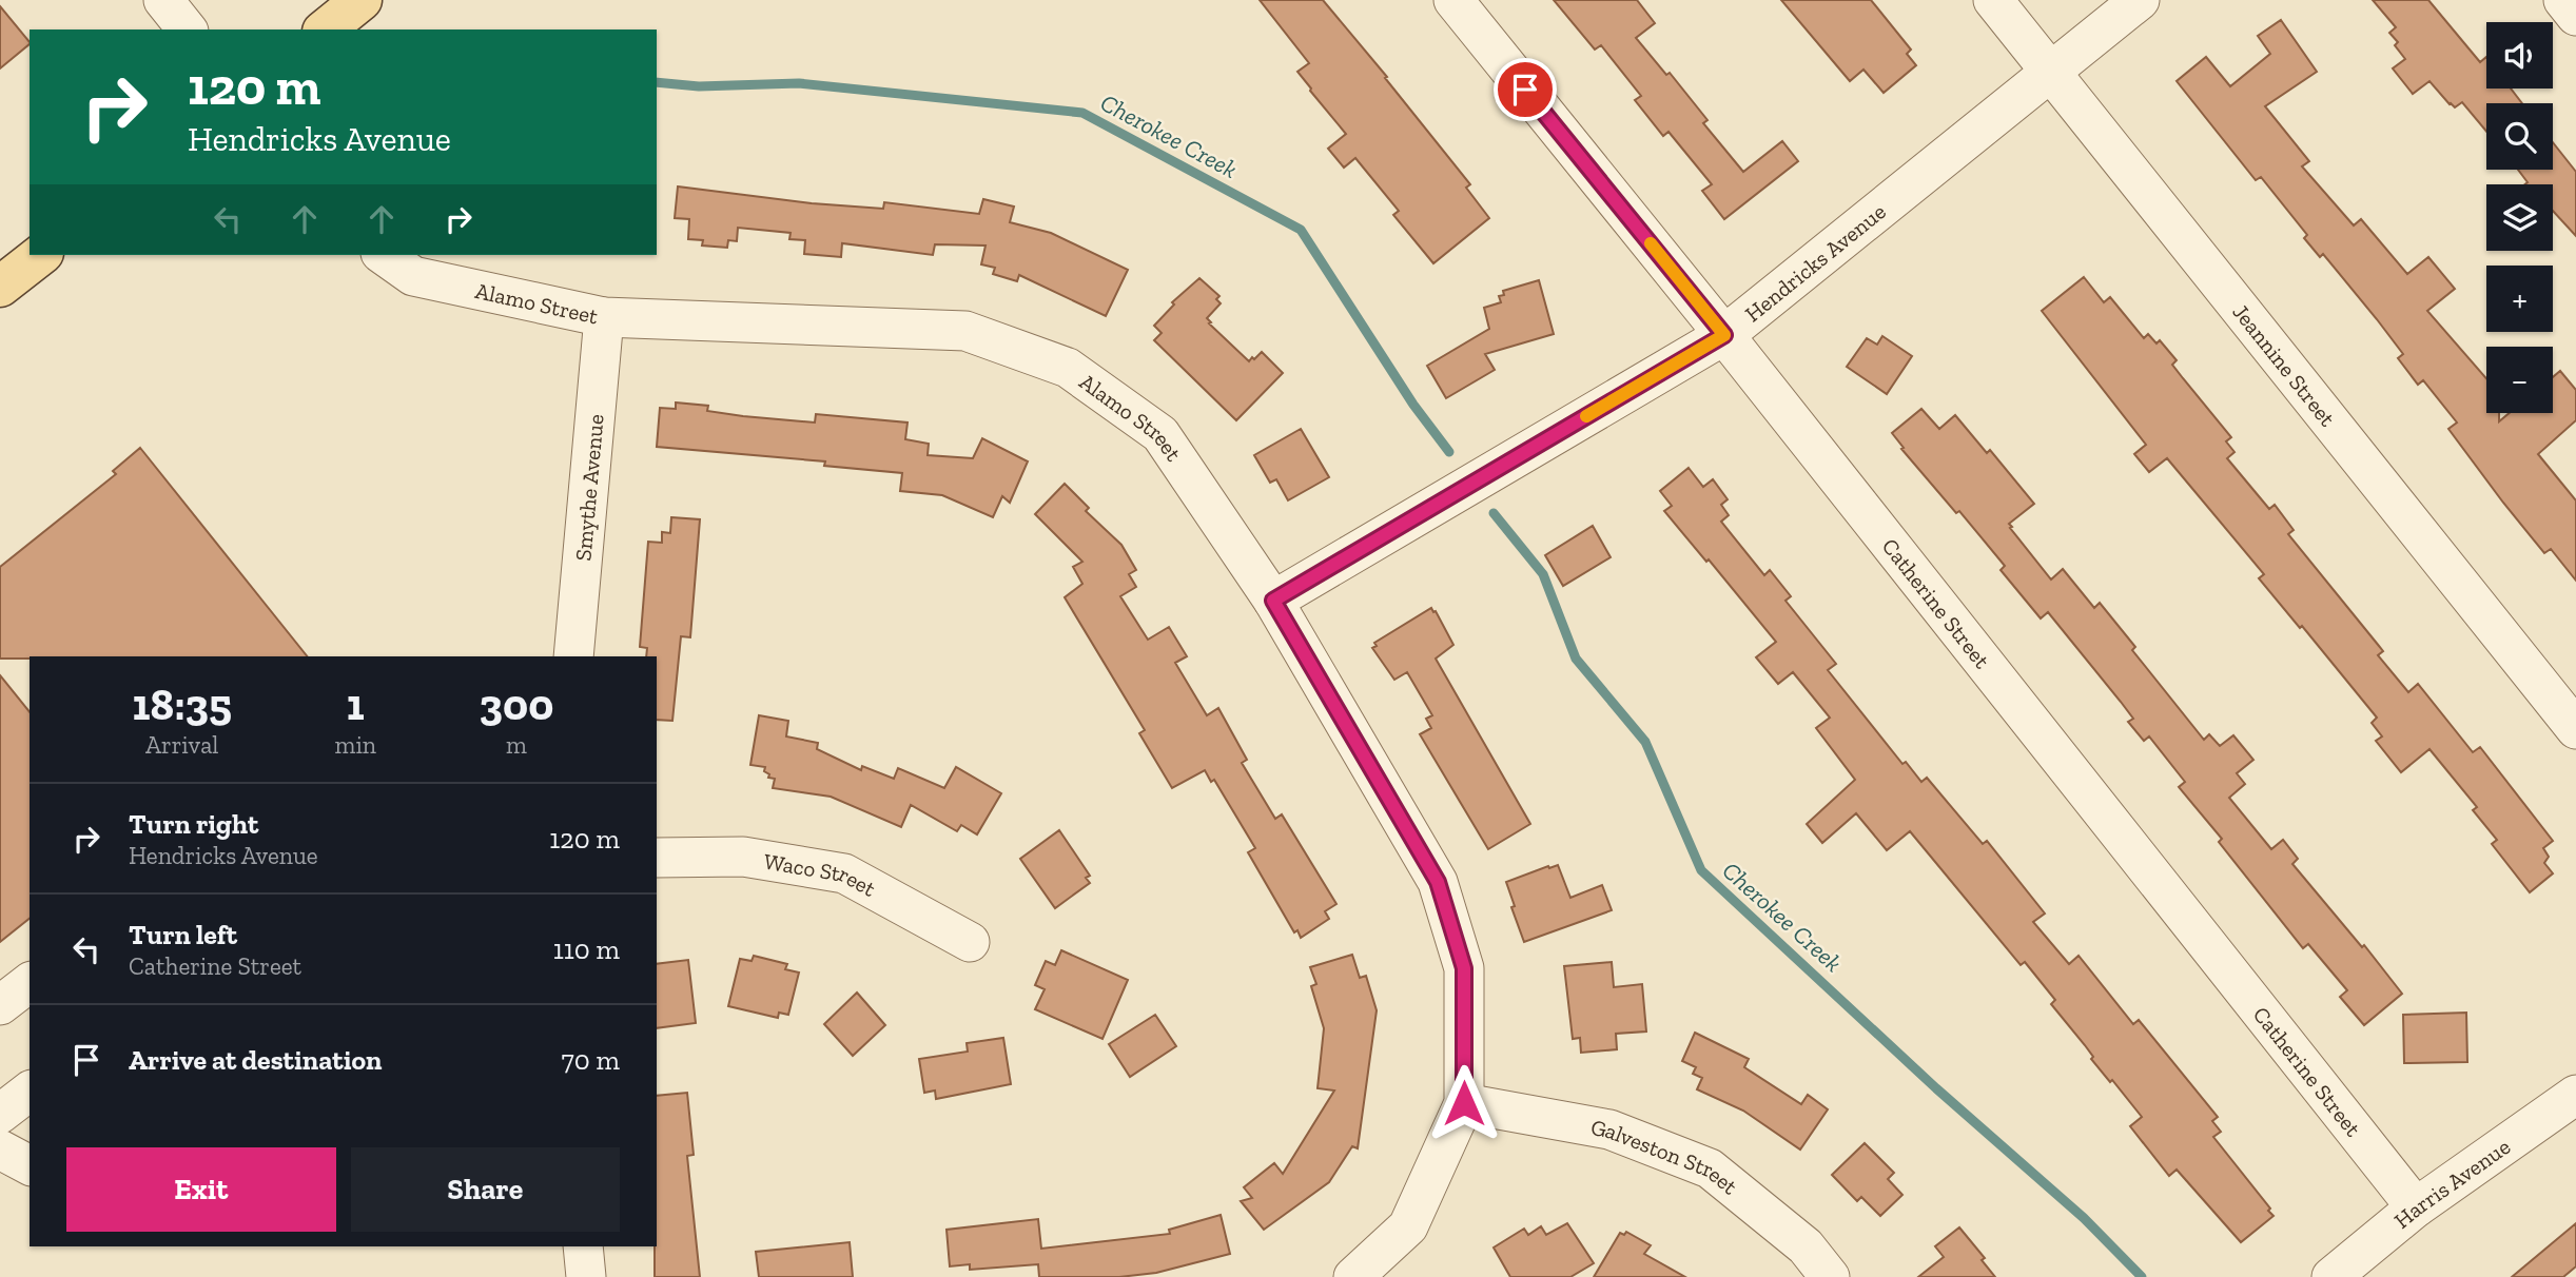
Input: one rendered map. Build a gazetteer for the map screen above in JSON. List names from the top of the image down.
{
  "streets": {
    "street": [
      "Hendricks Avenue",
      "Alamo Street",
      "Jeannine Street",
      "Smythe Avenue",
      "Catherine Street",
      "Waco Street",
      "Galveston Street",
      "Harris Avenue"
    ]
  },
  "crossings": [
    ["Hendricks Avenue", "Alamo Street"],
    ["Hendricks Avenue", "Jeannine Street"],
    ["Hendricks Avenue", "Catherine Street"],
    ["Alamo Street", "Smythe Avenue"],
    ["Alamo Street", "Galveston Street"],
    ["Catherine Street", "Harris Avenue"]
  ],
  "water": ["Cherokee Creek"],
  "page": {
    "map_buttons": ["+", "−"],
    "turn": ["120 m", "Hendricks Avenue"],
    "eta": [
      "18:35",
      "Arrival",
      "1",
      "min",
      "300",
      "m"
    ],
    "list": [
      {
        "name": "Turn right",
        "note": "Hendricks Avenue",
        "value": "120 m"
      },
      {
        "name": "Turn left",
        "note": "Catherine Street",
        "value": "110 m"
      },
      {
        "name": "Arrive at destination",
        "value": "70 m"
      }
    ],
    "buttons": ["Exit", "Share"]
  }
}
